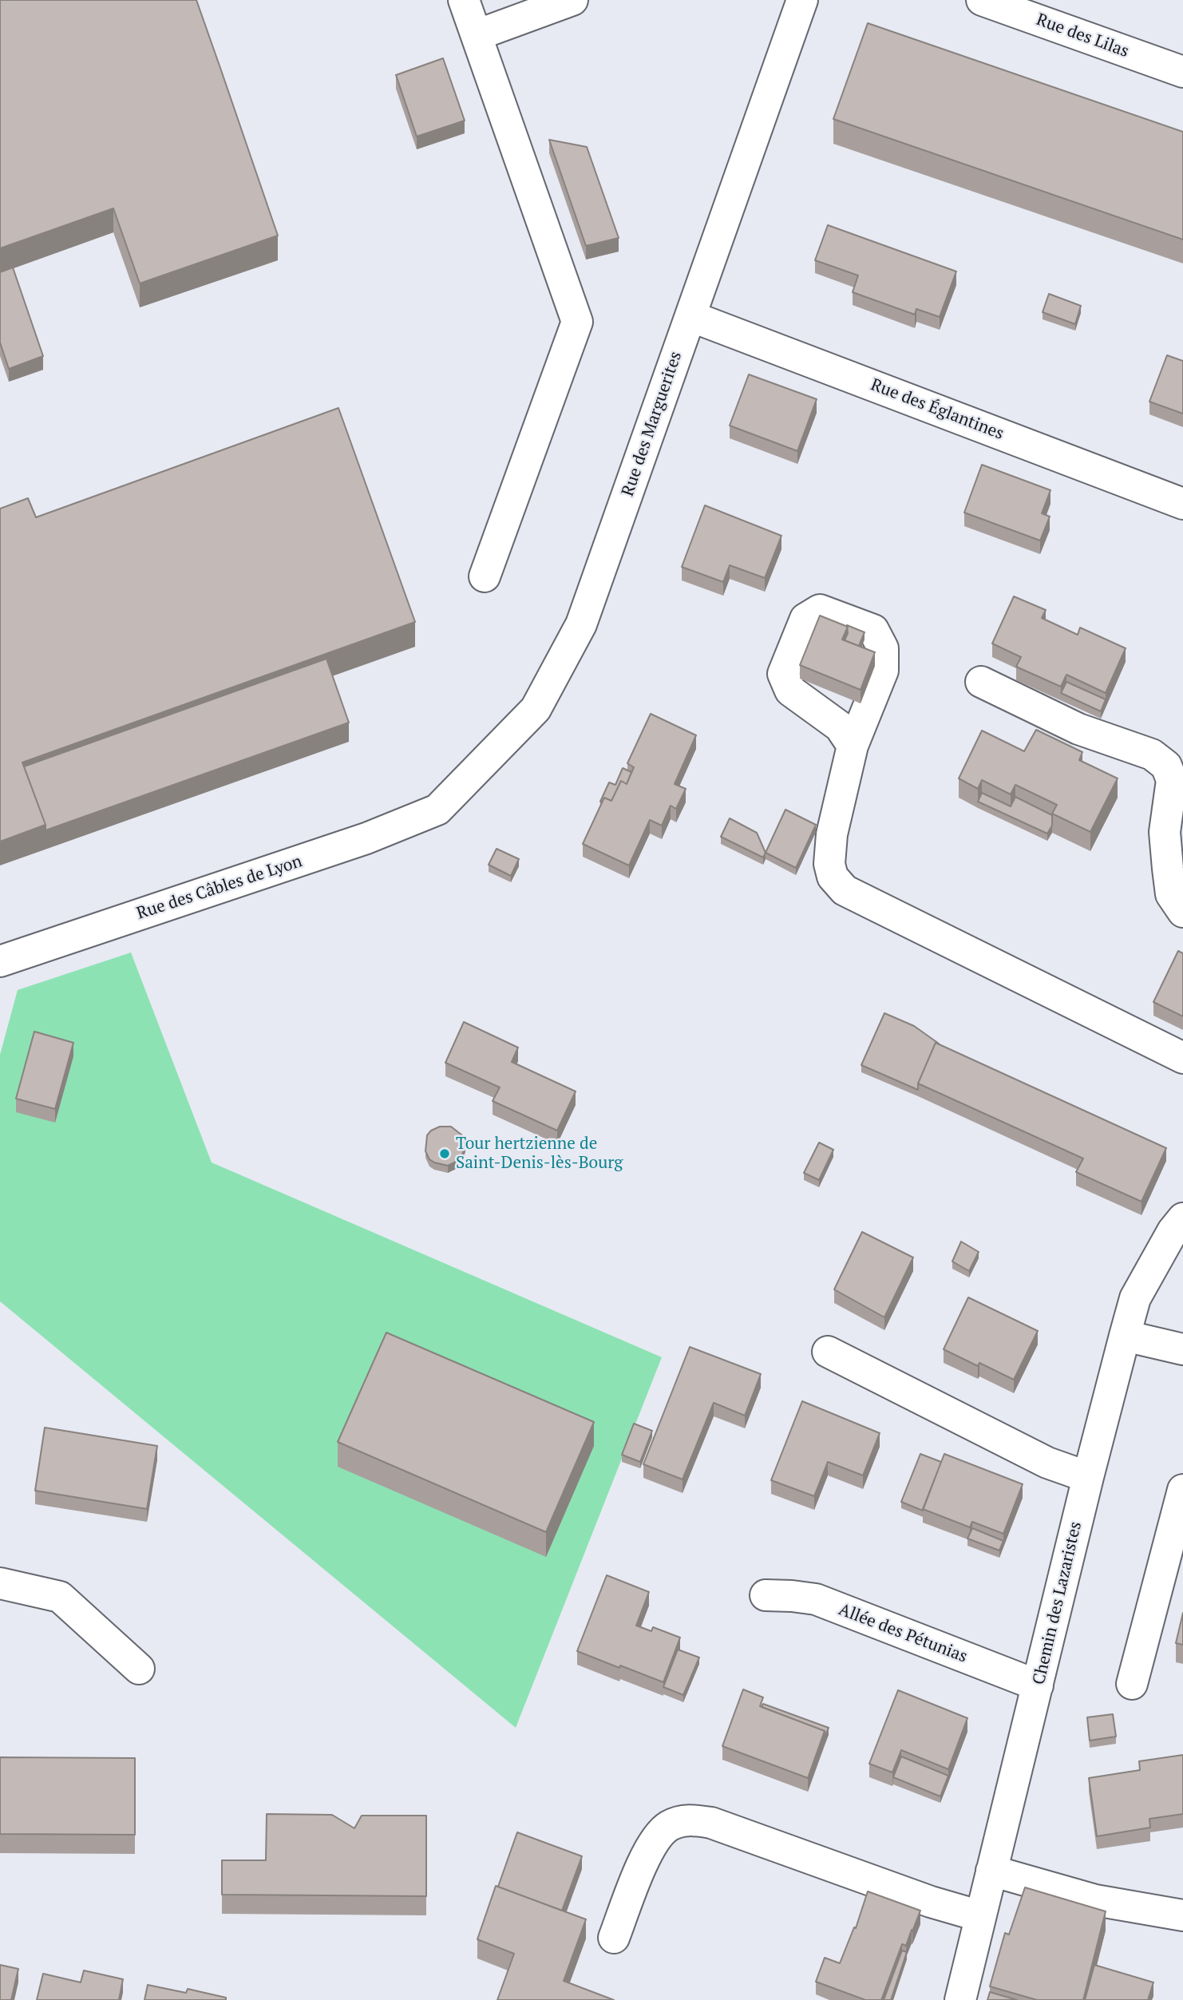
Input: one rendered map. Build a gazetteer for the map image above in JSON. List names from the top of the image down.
{
  "streets": {
    "street": [
      "Rue des Lilas",
      "Rue des Églantines",
      "Rue des Marguerites",
      "Rue des Câbles de Lyon",
      "Chemin des Lazaristes",
      "Allée des Pétunias"
    ]
  },
  "crossings": [
    ["Rue des Églantines", "Rue des Marguerites"],
    ["Rue des Marguerites", "Rue des Câbles de Lyon"],
    ["Chemin des Lazaristes", "Allée des Pétunias"]
  ],
  "places": ["Tour hertzienne de Saint-Denis-lès-Bourg"]
}
